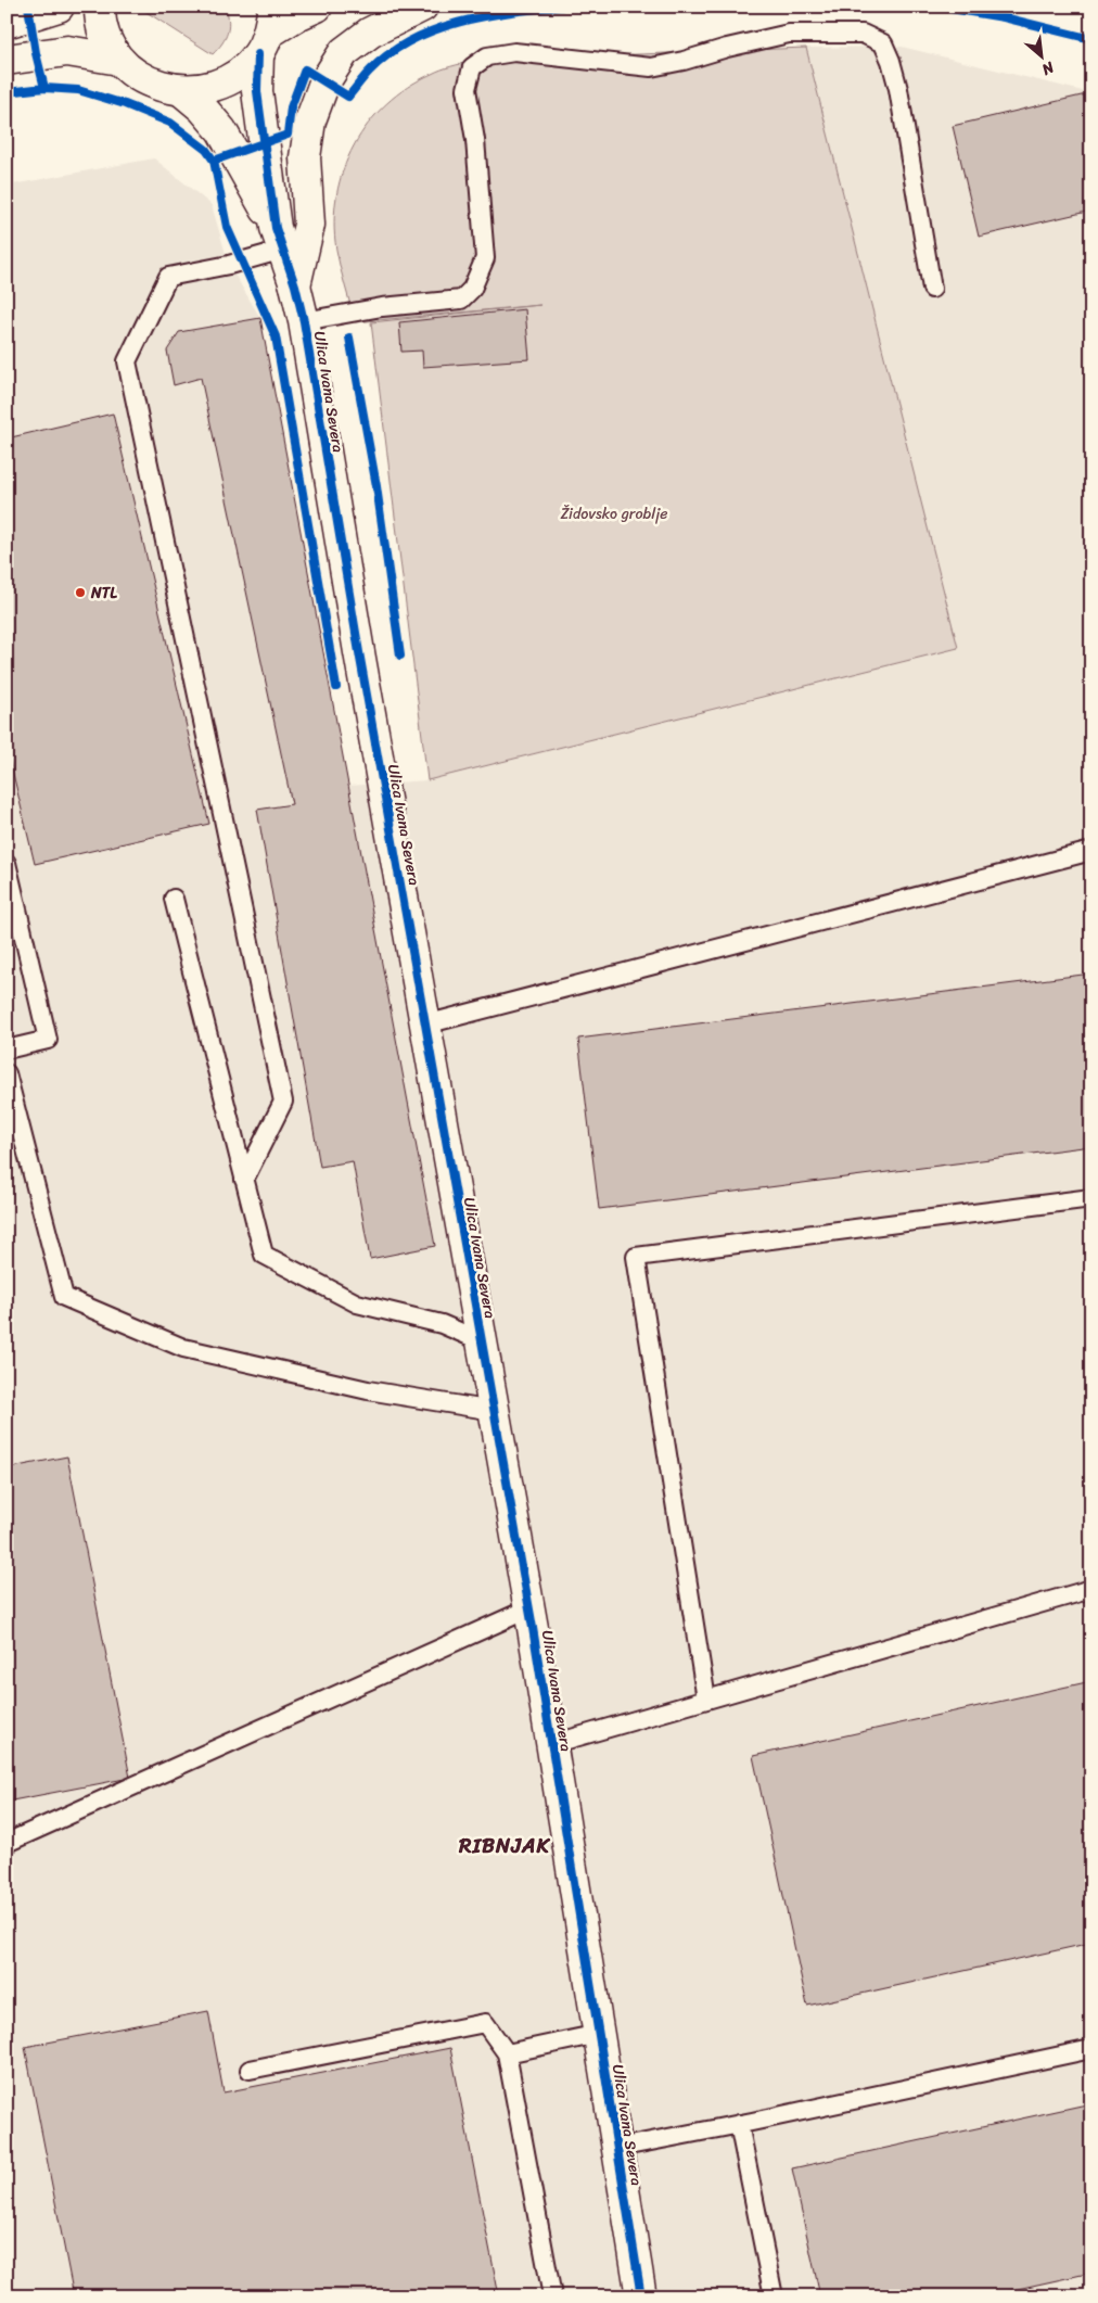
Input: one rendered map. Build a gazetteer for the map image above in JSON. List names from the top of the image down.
{
  "streets": {
    "street": ["Ulica Ivana Severa"]
  },
  "districts": ["RIBNJAK"],
  "parks": ["Židovsko groblje"],
  "places": ["NTL"],
  "north": "bottom right"
}
